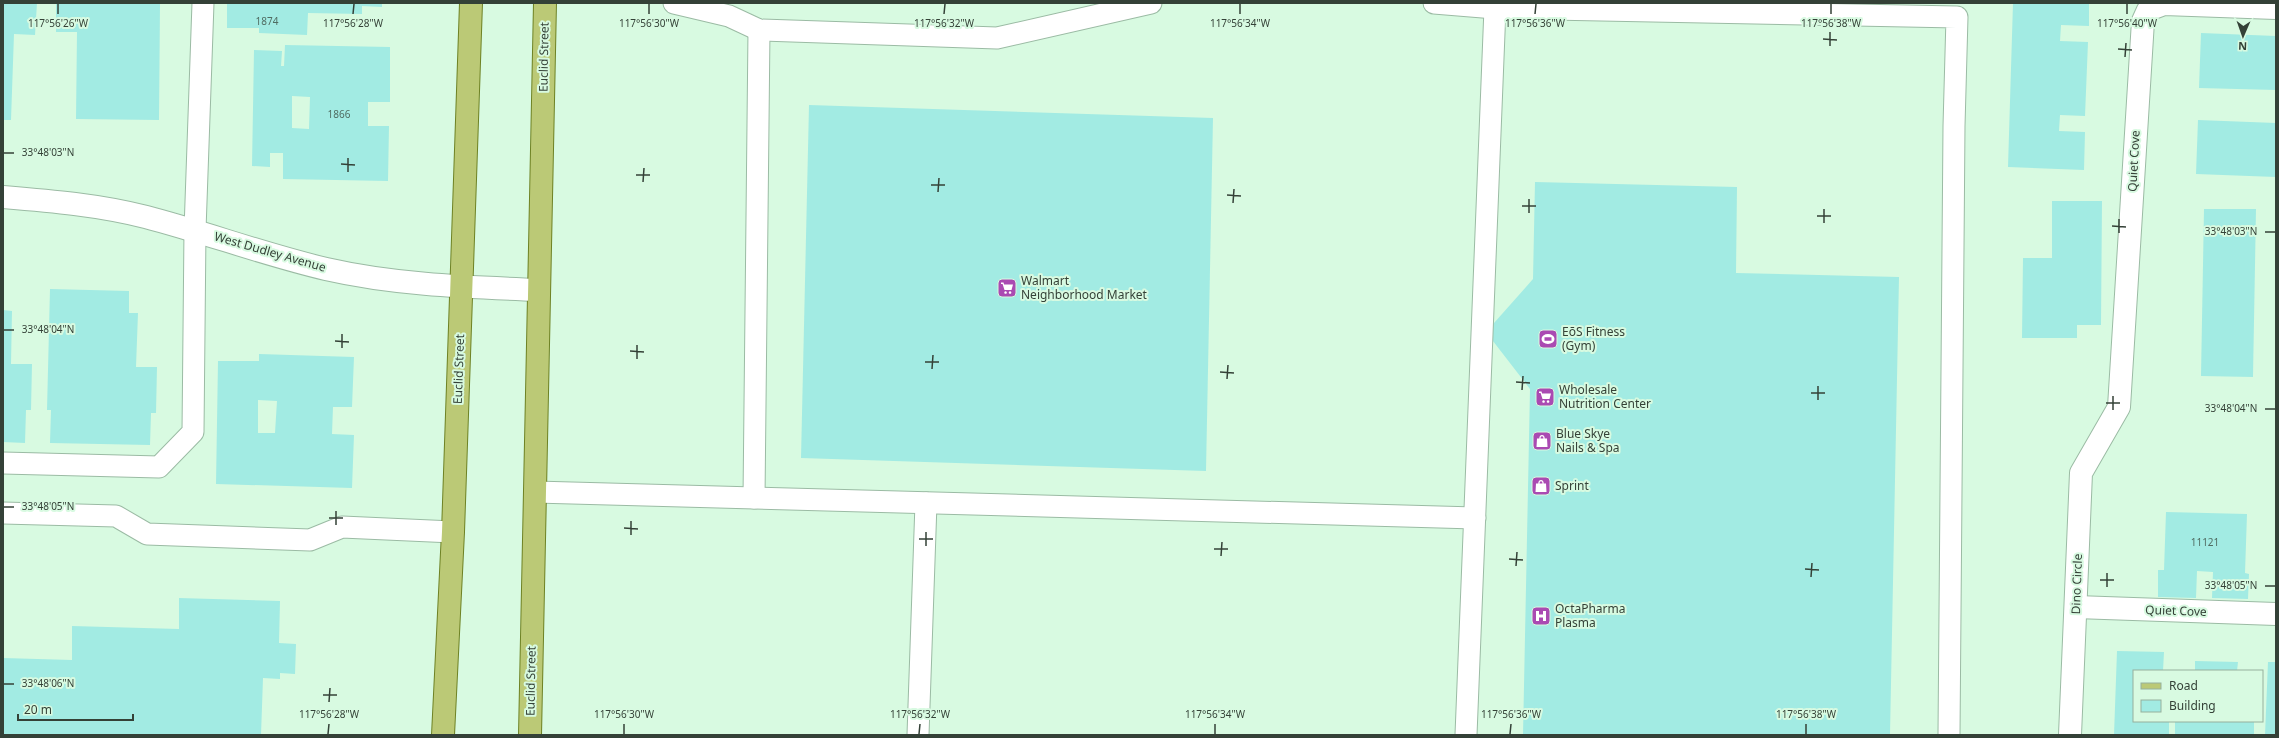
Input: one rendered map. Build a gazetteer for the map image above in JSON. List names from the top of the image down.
{
  "streets": {
    "main road": ["Euclid Street"],
    "street": ["Quiet Cove", "West Dudley Avenue", "Dino Circle"]
  },
  "crossings": [
    ["Euclid Street", "West Dudley Avenue"],
    ["Quiet Cove", "Dino Circle"]
  ],
  "places": {
    "supermarket": ["Walmart Neighborhood Market", "Wholesale Nutrition Center"],
    "sports": ["EōS Fitness (Gym)"],
    "shop": ["Blue Skye Nails & Spa", "Sprint"],
    "hospital": ["OctaPharma Plasma"]
  },
  "house_numbers": ["1874", "1866", "11121"],
  "legend": ["Road", "Building"],
  "scale_bar": "20 m",
  "north": "bottom",
  "coordinates": [
    "117°56'26\"W",
    "117°56'28\"W",
    "117°56'30\"W",
    "117°56'32\"W",
    "117°56'34\"W",
    "117°56'36\"W",
    "117°56'38\"W",
    "117°56'40\"W",
    "33°48'03\"N",
    "33°48'04\"N",
    "33°48'05\"N",
    "33°48'06\"N"
  ]
}
